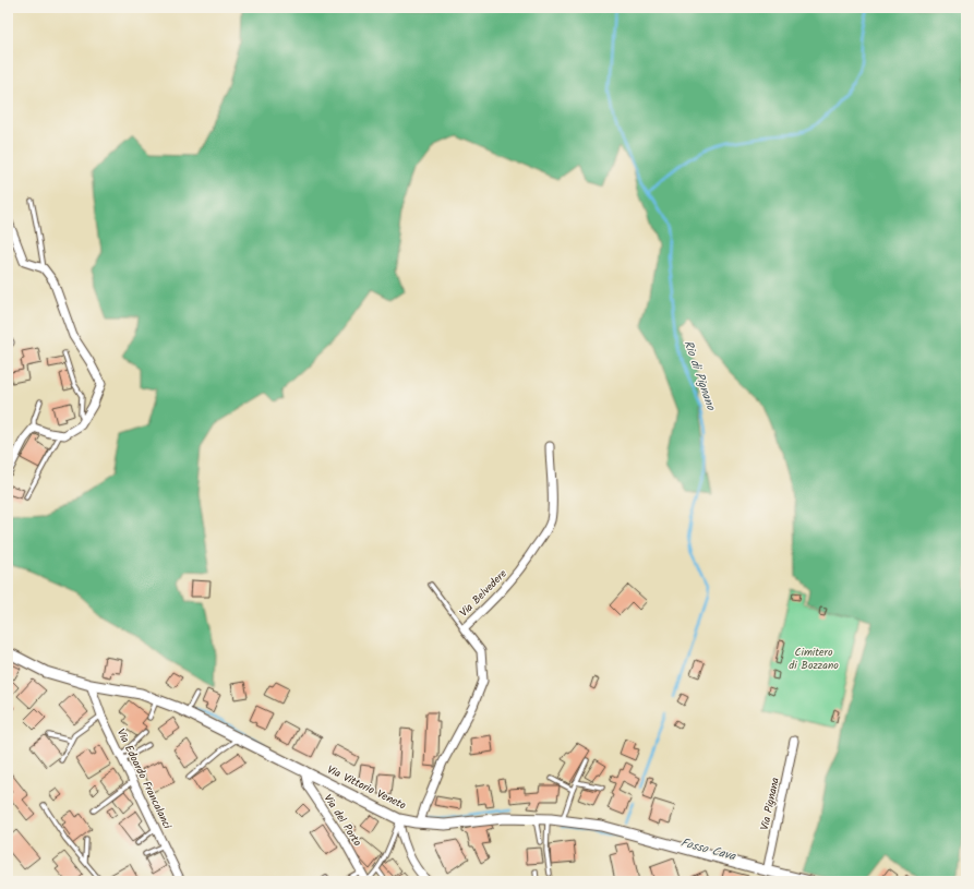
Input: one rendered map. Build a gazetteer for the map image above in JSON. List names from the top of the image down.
{
  "streets": {
    "street": [
      "Via Belvedere",
      "Via Edoardo Francalanci",
      "Via Vittorio Veneto",
      "Via Pignana",
      "Via del Porto"
    ]
  },
  "crossings": [
    ["Via Belvedere", "Via Vittorio Veneto"],
    ["Via Edoardo Francalanci", "Via Vittorio Veneto"],
    ["Via Vittorio Veneto", "Via Pignana"],
    ["Via Vittorio Veneto", "Via del Porto"]
  ],
  "water": ["Rio di Pignano", "Fosso Cava"],
  "parks": ["Cimitero di Bozzano"]
}
